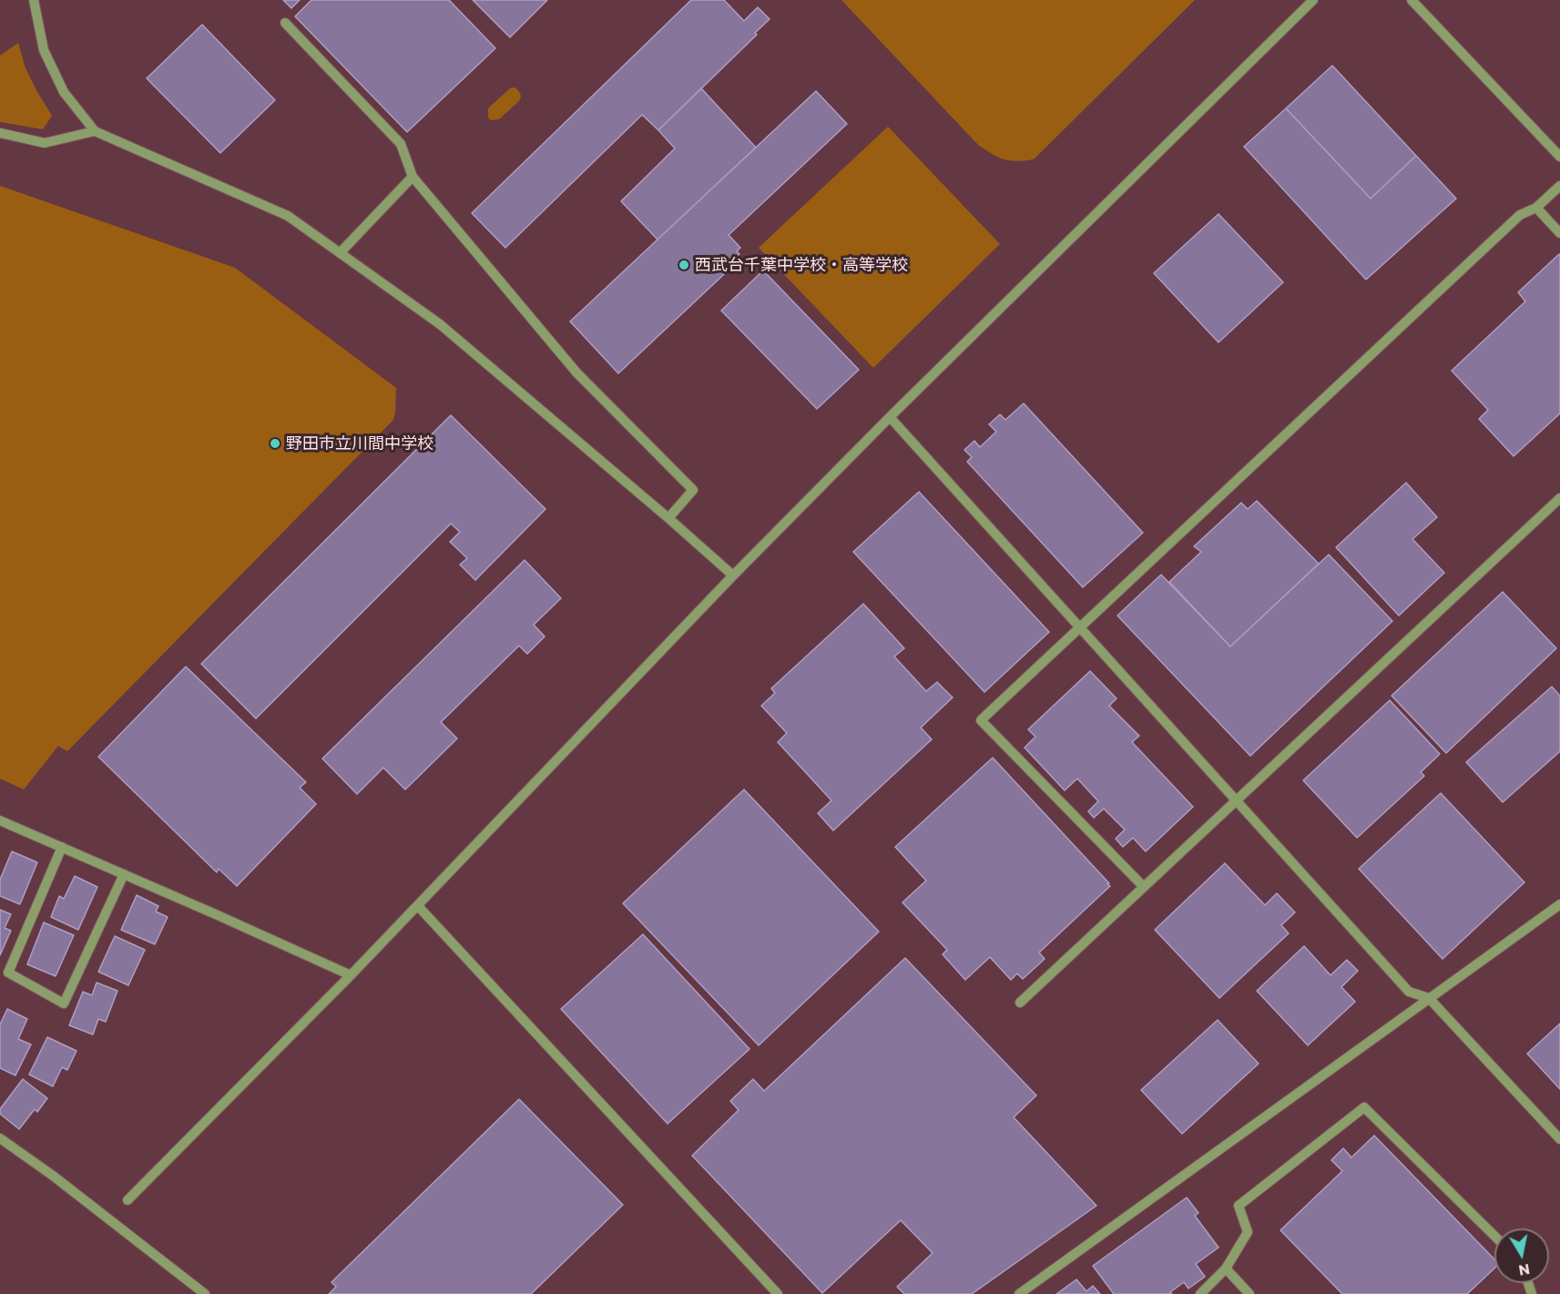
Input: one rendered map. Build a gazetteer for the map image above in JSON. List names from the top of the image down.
{
  "places": ["西武台千葉中学校・高等学校", "野田市立川間中学校"],
  "north": "bottom"
}
